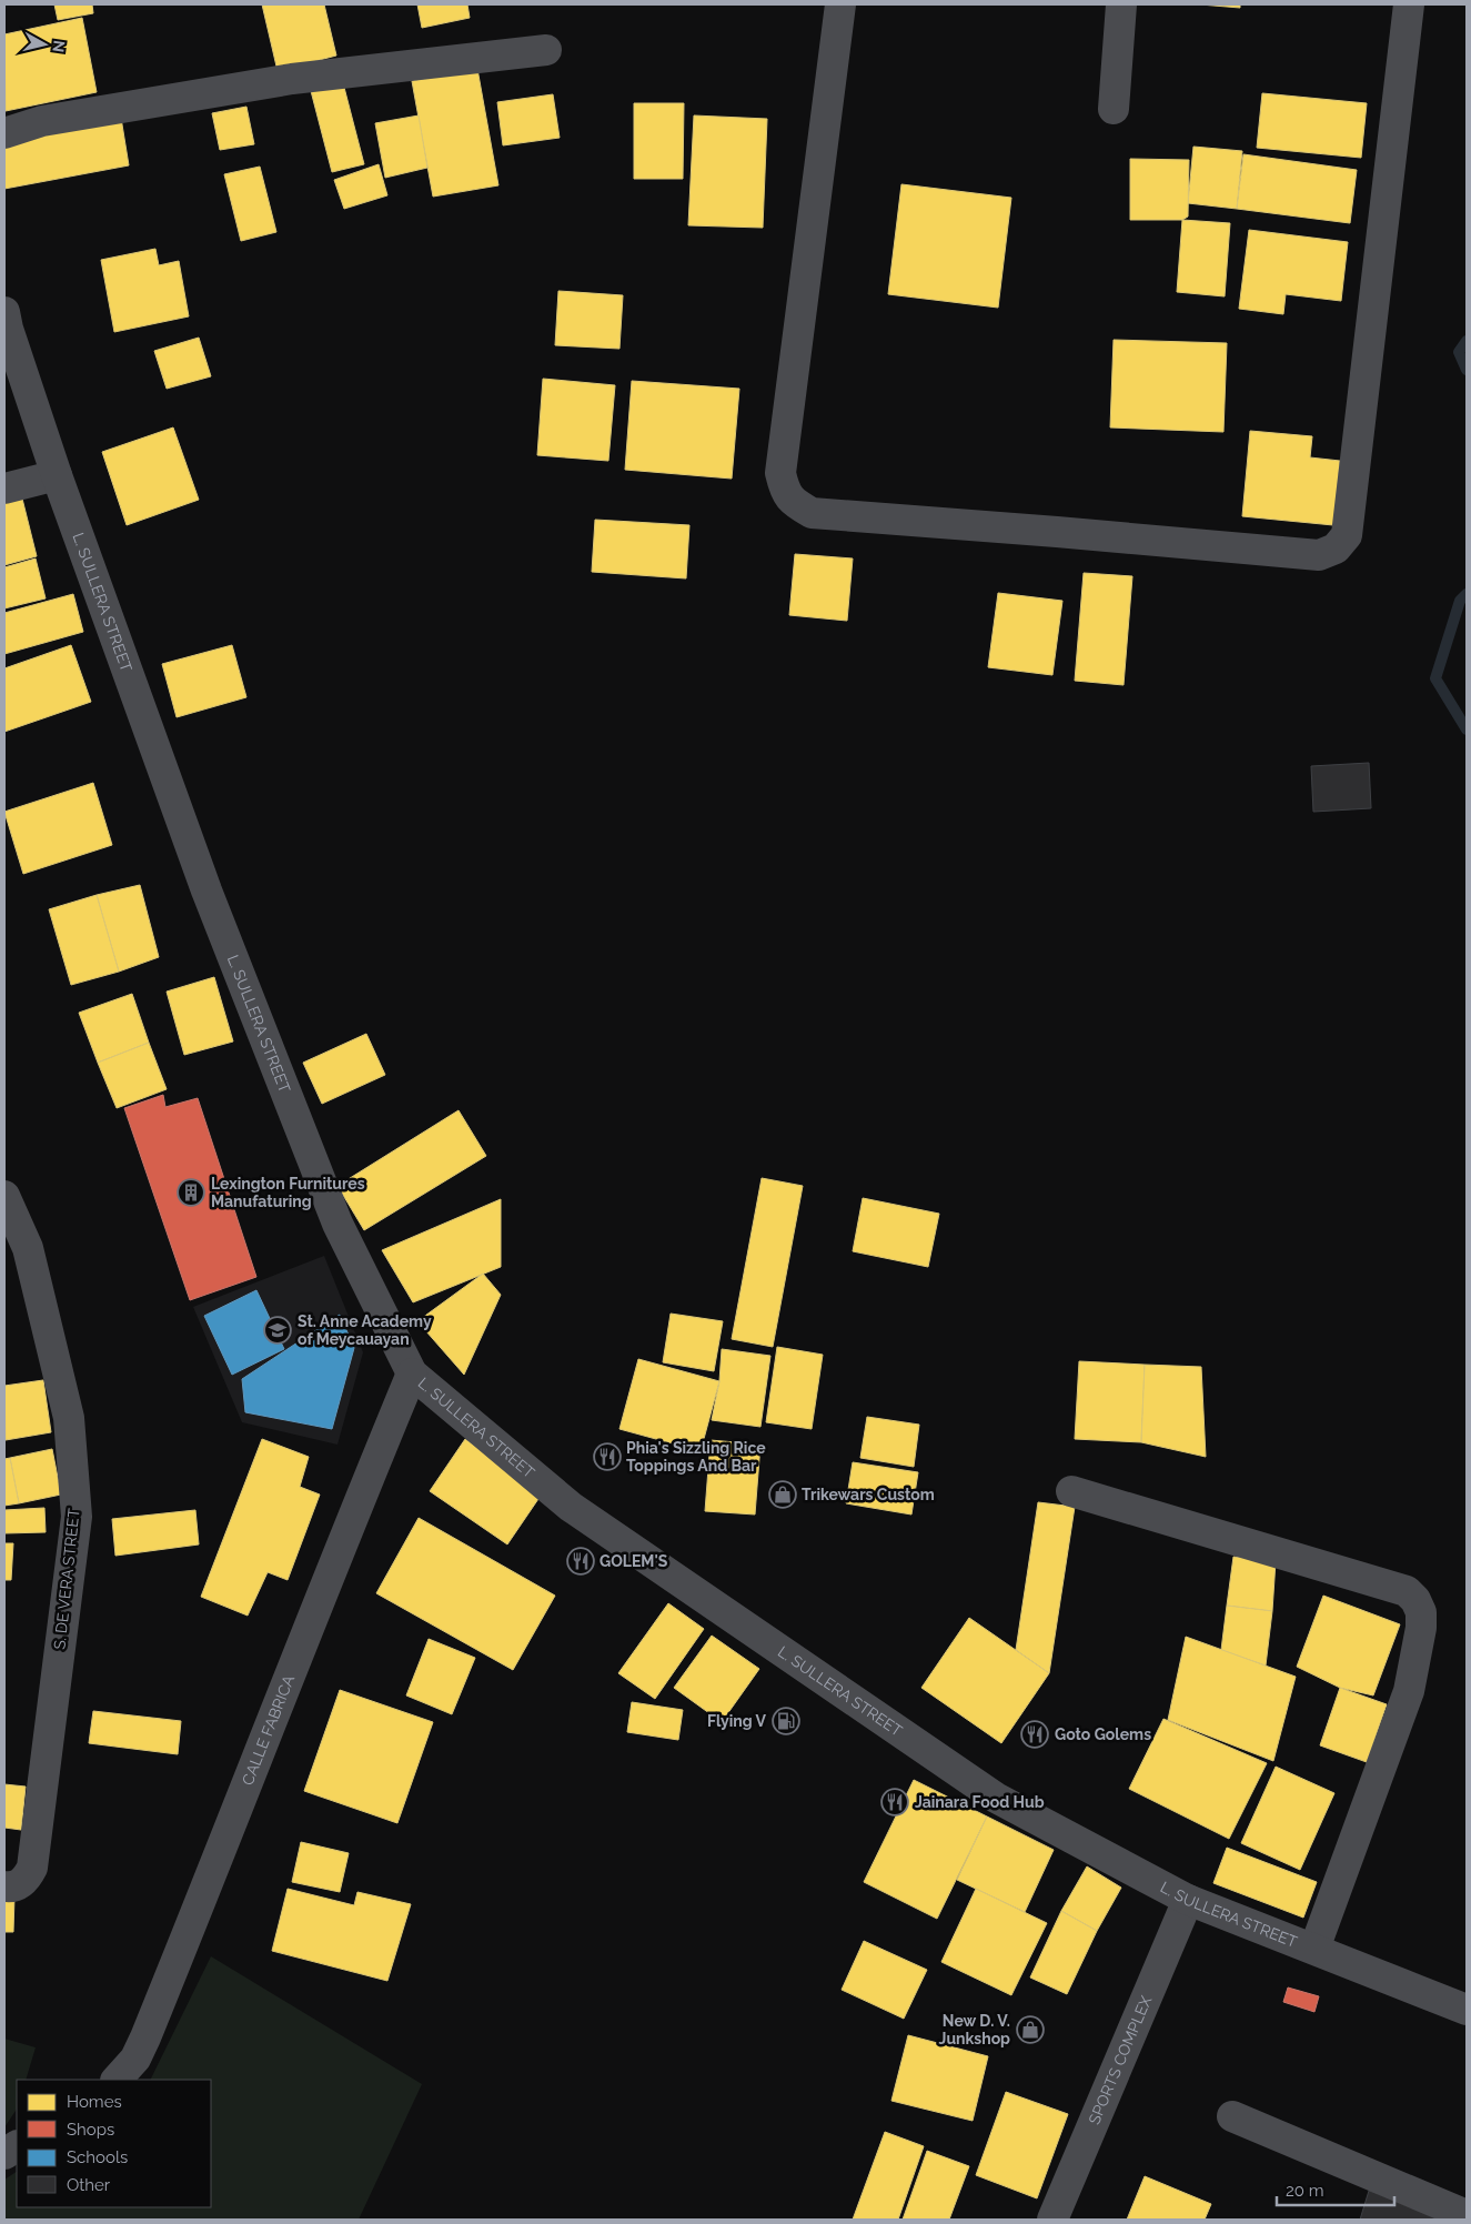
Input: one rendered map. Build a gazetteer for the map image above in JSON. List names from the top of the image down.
{
  "streets": {
    "street": [
      "L. SULLERA STREET",
      "S. DE VERA STREET",
      "CALLE FABRICA",
      "SPORTS COMPLEX"
    ]
  },
  "crossings": [
    ["L. SULLERA STREET", "CALLE FABRICA"],
    ["L. SULLERA STREET", "SPORTS COMPLEX"]
  ],
  "places": {
    "building": ["Lexington Furnitures Manufaturing"],
    "school or university": ["St. Anne Academy of Meycauayan"],
    "restaurant": [
      "Phia's Sizzling Rice Toppings And Bar",
      "GOLEM'S",
      "Goto Golems",
      "Jainara Food Hub"
    ],
    "shop": ["Trikewars Custom", "New D. V. Junkshop"],
    "fuel station": ["Flying V"]
  },
  "legend": [
    "Homes",
    "Shops",
    "Schools",
    "Other"
  ],
  "scale_bar": "20 m",
  "north": "right"
}
